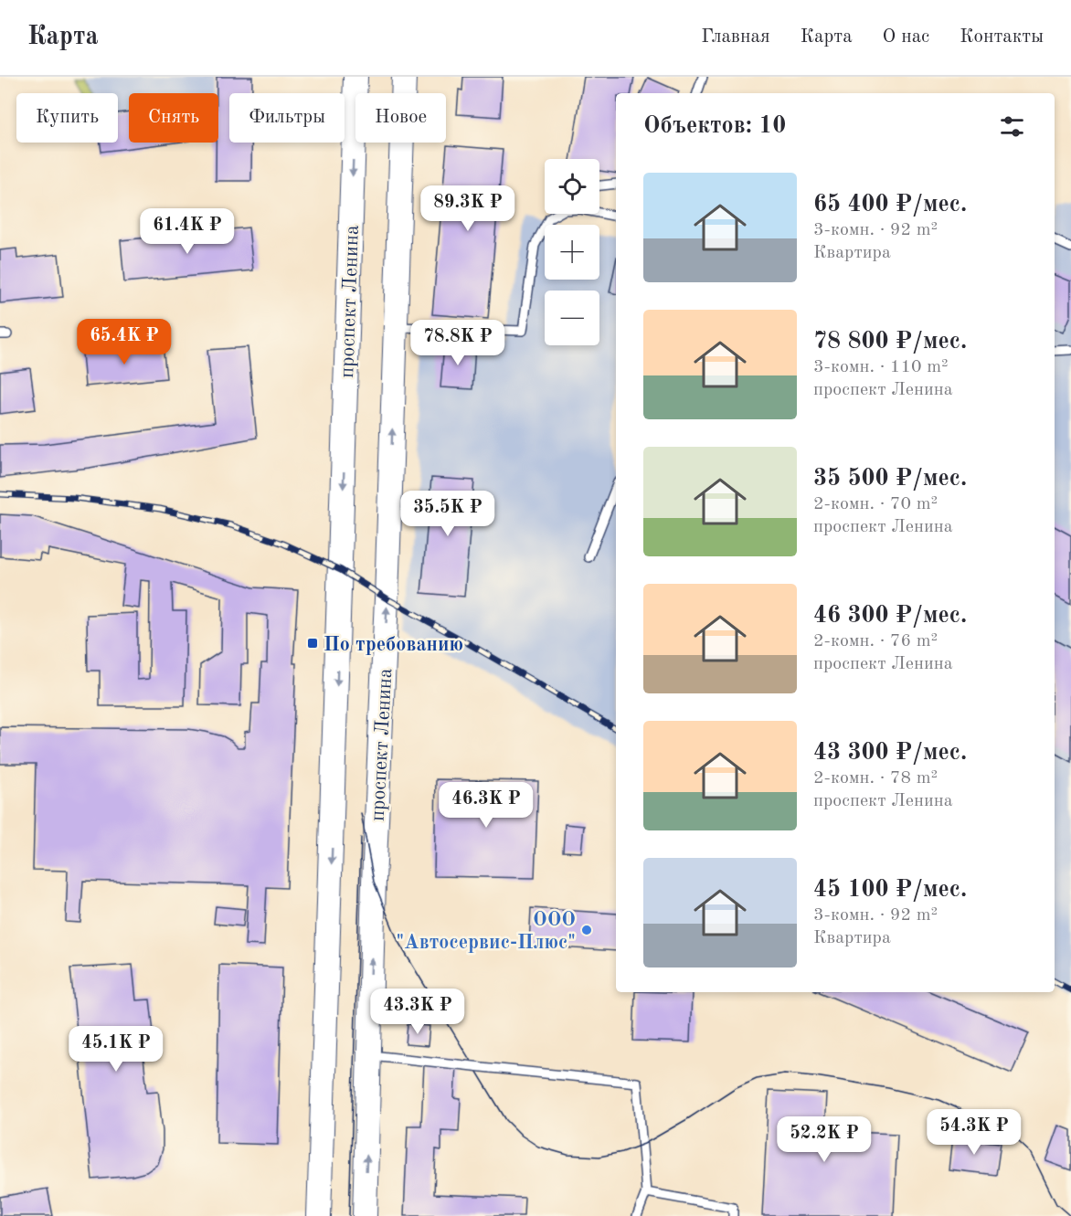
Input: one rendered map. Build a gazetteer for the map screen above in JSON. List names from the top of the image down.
{
  "streets": {
    "main road": ["проспект Ленина"]
  },
  "places": {
    "transit": ["По требованию"],
    "other": ["ООО \"Автосервис-Плюс\""]
  },
  "page": {
    "header": "Карта",
    "nav": [
      "Главная",
      "Карта",
      "О нас",
      "Контакты"
    ],
    "chip": [
      "Купить",
      "Снять",
      "Фильтры",
      "Новое"
    ],
    "heading": "Объектов: 10",
    "map_buttons": ["+", "−"],
    "list": [
      {
        "name": "65 400 ₽/мес.",
        "note": "3-комн. · 92 m² · Квартира"
      },
      {
        "name": "78 800 ₽/мес.",
        "note": "3-комн. · 110 m² · проспект Ленина"
      },
      {
        "name": "35 500 ₽/мес.",
        "note": "2-комн. · 70 m² · проспект Ленина"
      },
      {
        "name": "46 300 ₽/мес.",
        "note": "2-комн. · 76 m² · проспект Ленина"
      },
      {
        "name": "43 300 ₽/мес.",
        "note": "2-комн. · 78 m² · проспект Ленина"
      },
      {
        "name": "45 100 ₽/мес.",
        "note": "3-комн. · 92 m² · Квартира"
      }
    ],
    "price": [
      "89.3K ₽",
      "61.4K ₽",
      "65.4K ₽",
      "78.8K ₽",
      "35.5K ₽",
      "46.3K ₽",
      "43.3K ₽",
      "45.1K ₽",
      "54.3K ₽",
      "52.2K ₽"
    ]
  }
}
